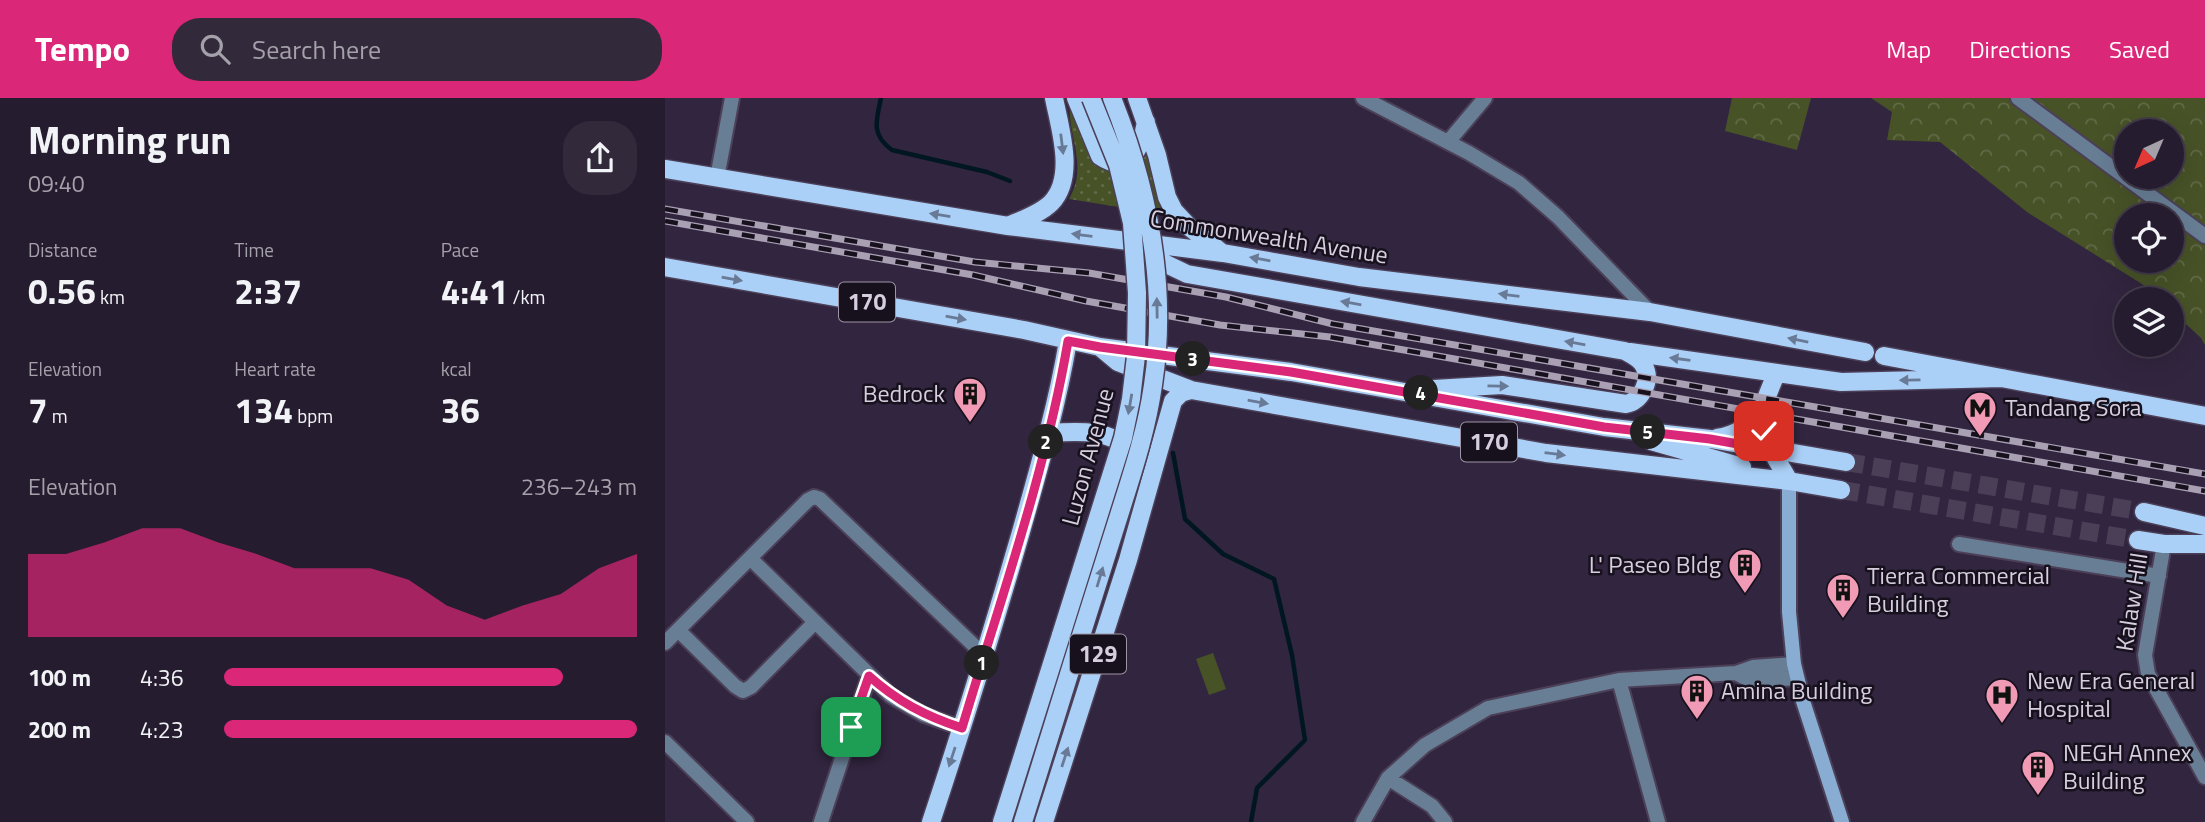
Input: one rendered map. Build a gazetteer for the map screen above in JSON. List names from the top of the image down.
{
  "streets": {
    "main road": [
      "Commonwealth Avenue",
      "170",
      "Luzon Avenue",
      "129"
    ],
    "street": ["Kalaw Hill"]
  },
  "crossings": [
    ["170", "Luzon Avenue"],
    ["170", "129"]
  ],
  "places": {
    "building": [
      "Bedrock",
      "L' Paseo Bldg",
      "Tierra Commercial Building",
      "Amina Building",
      "NEGH Annex Building"
    ],
    "metro station": ["Tandang Sora"],
    "hospital": ["New Era General Hospital"]
  },
  "north": "bottom left",
  "page": {
    "header": "Tempo",
    "search": "Search here",
    "nav": ["Map", "Directions", "Saved"],
    "heading": ["Morning run", "09:40"],
    "stats": [
      ["Distance", "0.56 km"],
      ["Time", "2:37"],
      ["Pace", "4:41 /km"],
      ["Elevation", "7 m"],
      ["Heart rate", "134 bpm"],
      ["kcal", "36"]
    ],
    "pins": [
      "3",
      "4",
      "5",
      "2",
      "1"
    ],
    "chart": ["Elevation", "236–243 m"],
    "list": [
      {
        "name": "100 m",
        "note": "4:36"
      },
      {
        "name": "200 m",
        "note": "4:23"
      }
    ]
  }
}
